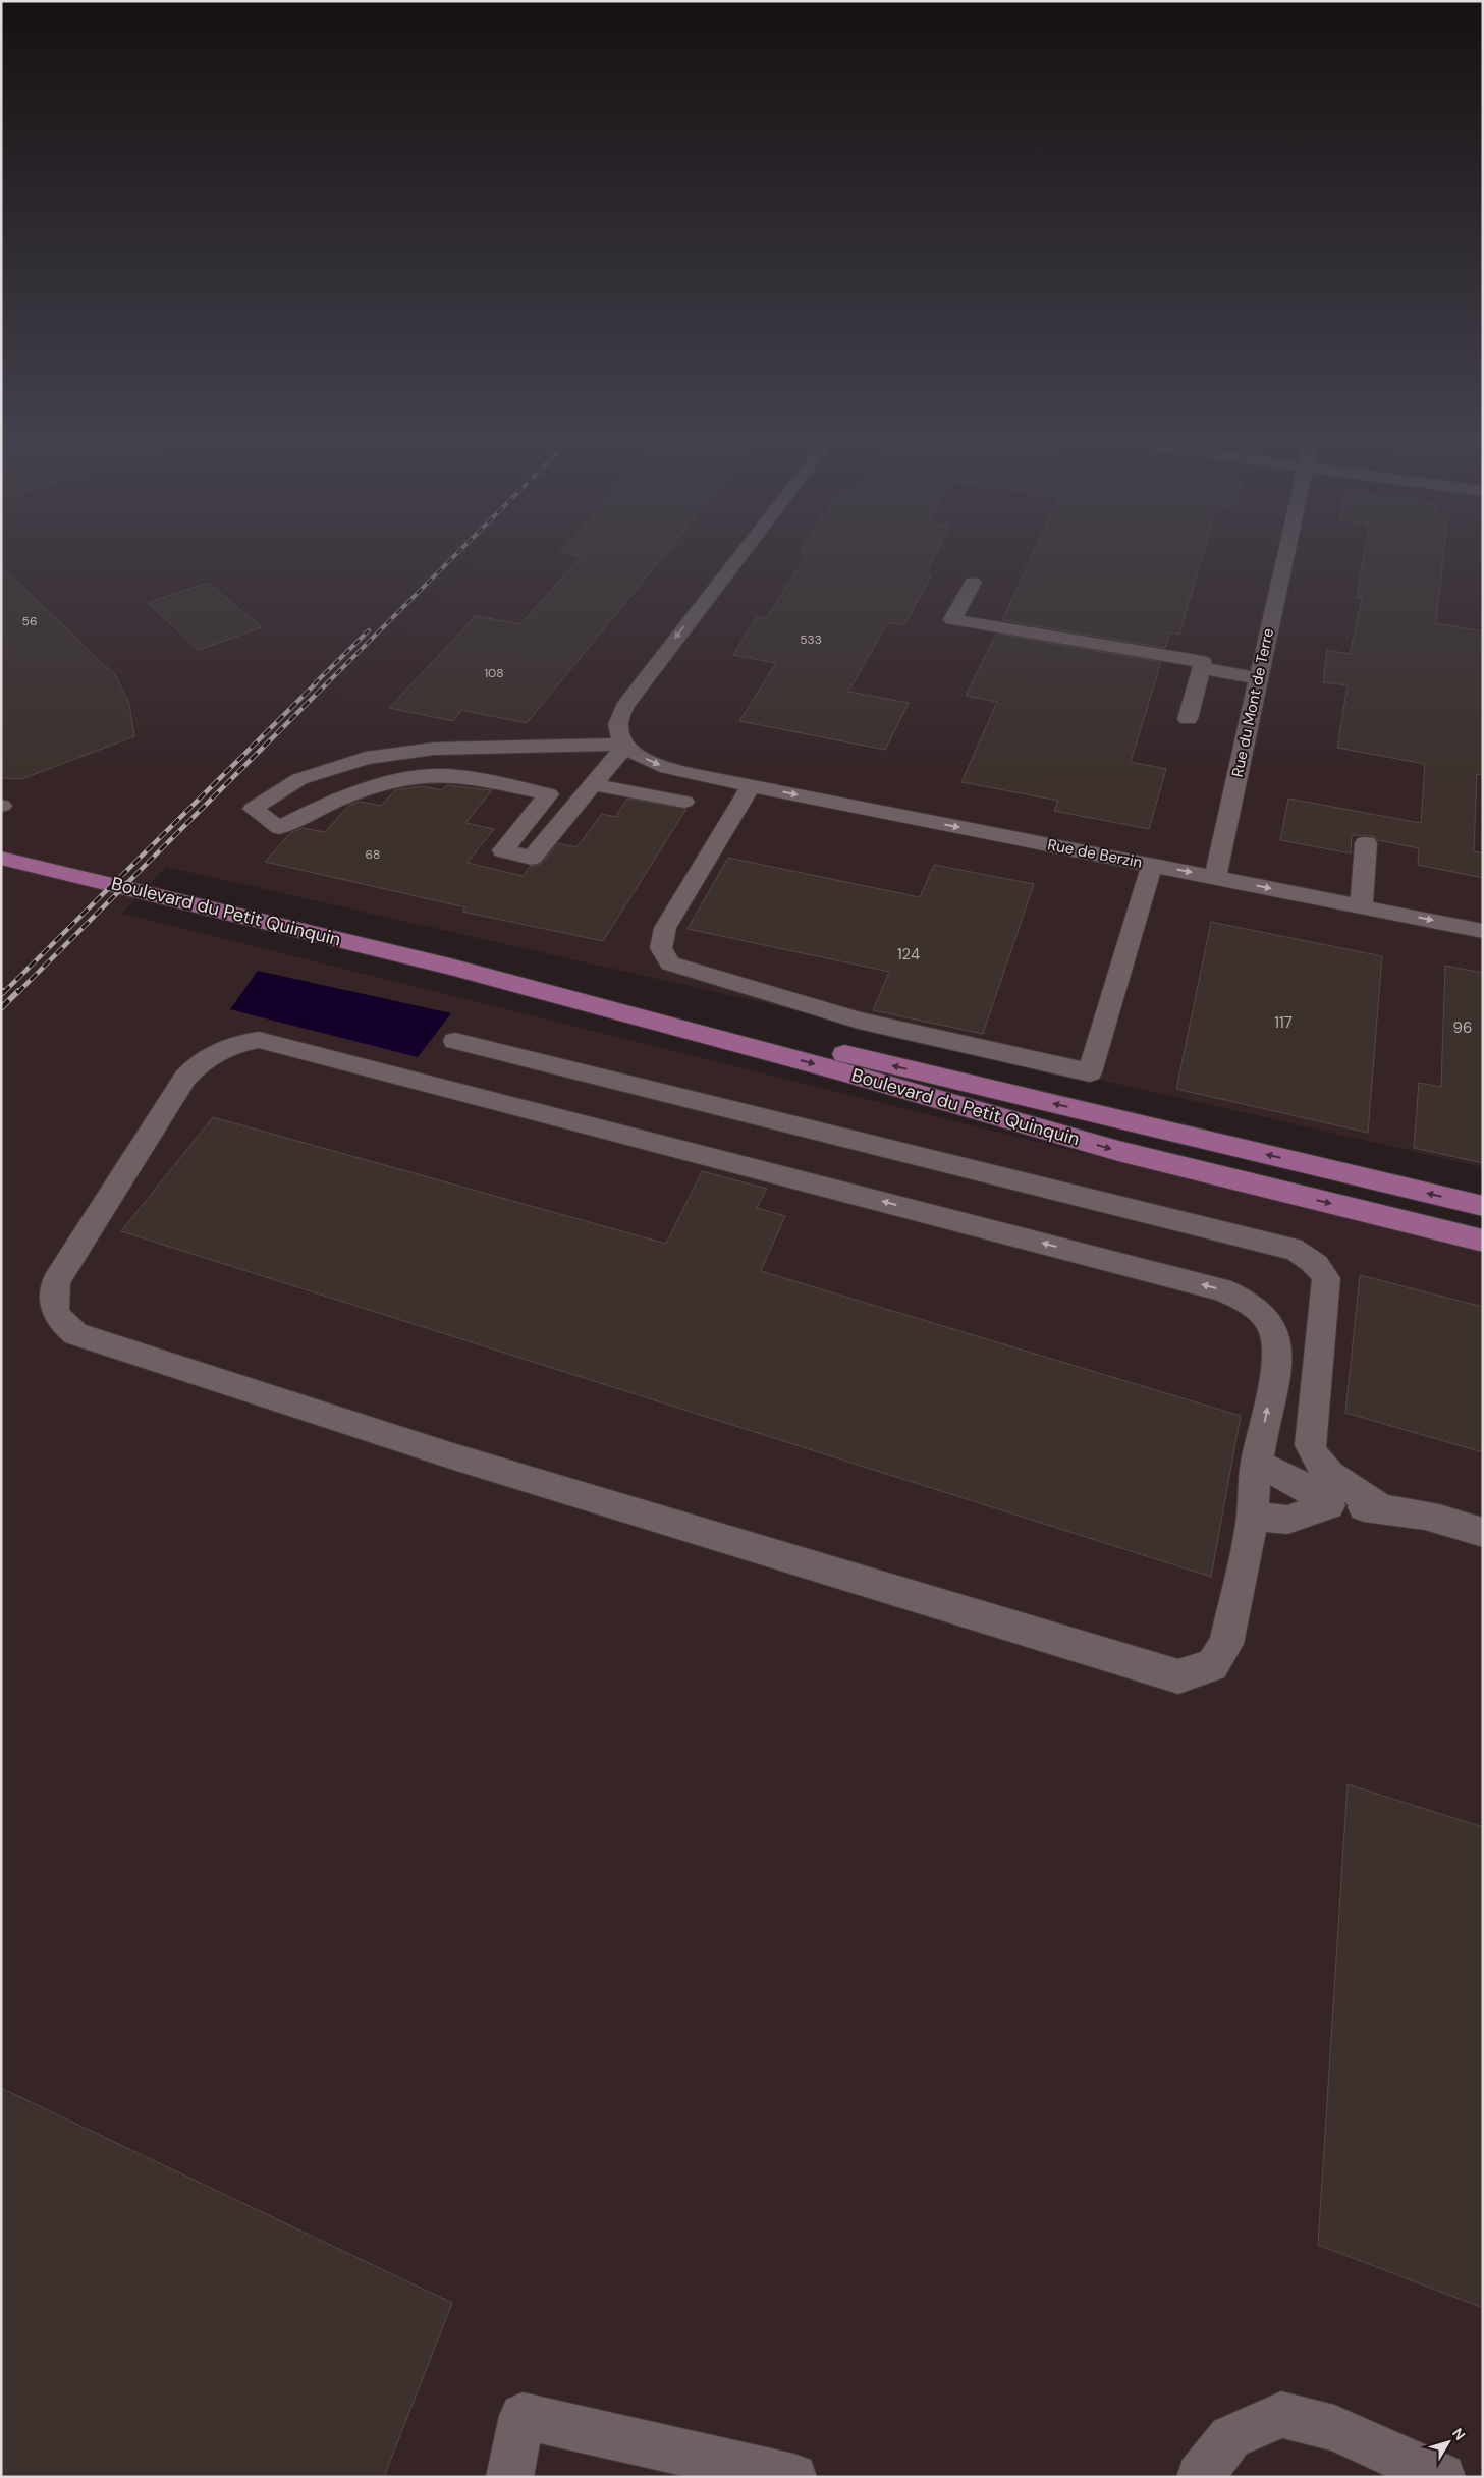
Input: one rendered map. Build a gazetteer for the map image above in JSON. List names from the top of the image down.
{
  "streets": {
    "main road": ["Boulevard du Petit Quinquin"],
    "street": ["Rue du Mont de Terre", "Rue de Berzin"]
  },
  "crossings": [
    ["Rue du Mont de Terre", "Rue de Berzin"]
  ],
  "one_way": ["Rue de Berzin"],
  "house_numbers": [
    "56",
    "533",
    "108",
    "68",
    "124",
    "117",
    "96"
  ],
  "north": "top right"
}
